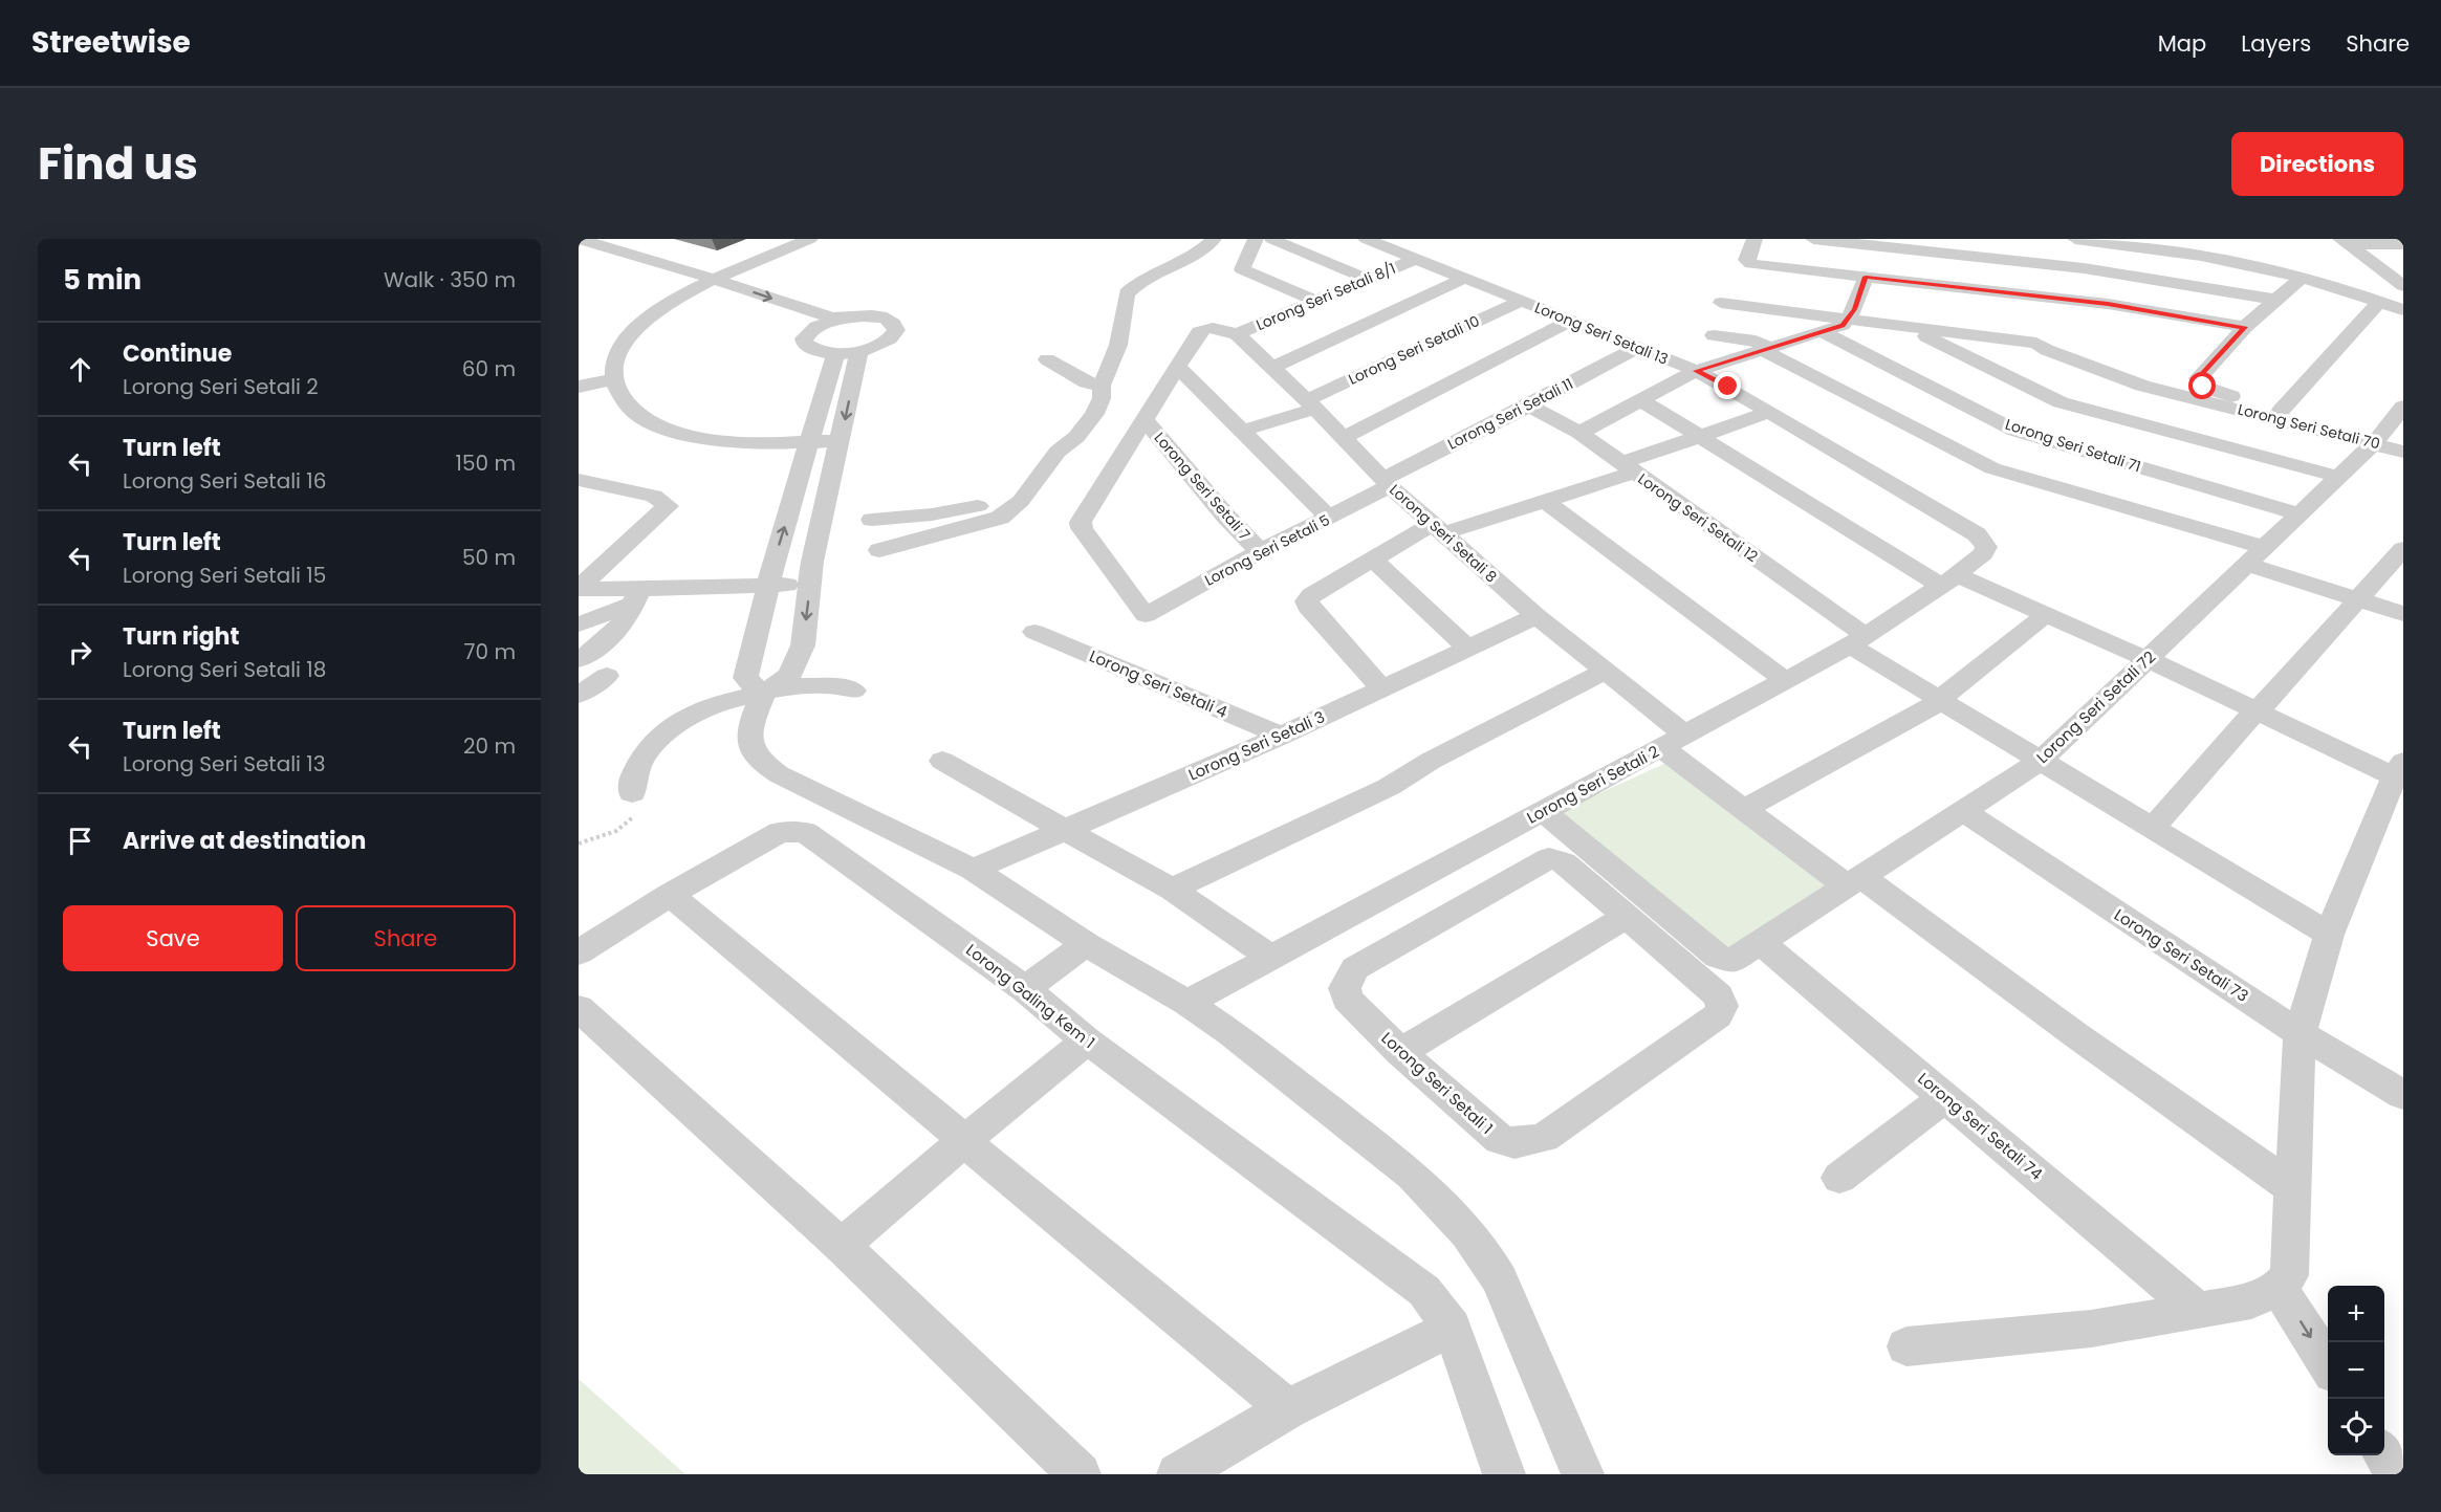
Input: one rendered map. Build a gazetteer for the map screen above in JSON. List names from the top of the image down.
{
  "streets": {
    "street": [
      "Lorong Seri Setali 8/1",
      "Lorong Seri Setali 13",
      "Lorong Seri Setali 10",
      "Lorong Seri Setali 11",
      "Lorong Seri Setali 70",
      "Lorong Seri Setali 71",
      "Lorong Seri Setali 7",
      "Lorong Seri Setali 12",
      "Lorong Seri Setali 8",
      "Lorong Seri Setali 5",
      "Lorong Seri Setali 4",
      "Lorong Seri Setali 72",
      "Lorong Seri Setali 3",
      "Lorong Seri Setali 2",
      "Lorong Seri Setali 73",
      "Lorong Galing Kem 1",
      "Lorong Seri Setali 1",
      "Lorong Seri Setali 74"
    ]
  },
  "crossings": [
    ["Lorong Seri Setali 8/1", "Lorong Seri Setali 13"],
    ["Lorong Seri Setali 8/1", "Lorong Seri Setali 8"],
    ["Lorong Seri Setali 13", "Lorong Seri Setali 10"],
    ["Lorong Seri Setali 13", "Lorong Seri Setali 11"],
    ["Lorong Seri Setali 13", "Lorong Seri Setali 2"],
    ["Lorong Seri Setali 10", "Lorong Seri Setali 8"],
    ["Lorong Seri Setali 11", "Lorong Seri Setali 12"],
    ["Lorong Seri Setali 11", "Lorong Seri Setali 8"],
    ["Lorong Seri Setali 11", "Lorong Seri Setali 5"],
    ["Lorong Seri Setali 70", "Lorong Seri Setali 72"],
    ["Lorong Seri Setali 71", "Lorong Seri Setali 72"],
    ["Lorong Seri Setali 7", "Lorong Seri Setali 5"],
    ["Lorong Seri Setali 12", "Lorong Seri Setali 72"],
    ["Lorong Seri Setali 12", "Lorong Seri Setali 2"],
    ["Lorong Seri Setali 8", "Lorong Seri Setali 5"],
    ["Lorong Seri Setali 8", "Lorong Seri Setali 72"],
    ["Lorong Seri Setali 8", "Lorong Seri Setali 3"],
    ["Lorong Seri Setali 8", "Lorong Seri Setali 2"],
    ["Lorong Seri Setali 4", "Lorong Seri Setali 3"],
    ["Lorong Seri Setali 72", "Lorong Seri Setali 2"],
    ["Lorong Seri Setali 72", "Lorong Seri Setali 73"],
    ["Lorong Seri Setali 72", "Lorong Seri Setali 74"]
  ],
  "page": {
    "header": "Streetwise",
    "nav": ["Map", "Layers", "Share"],
    "title": "Find us",
    "buttons": [
      "Directions",
      ["Save", "Share"]
    ],
    "heading": ["5 min", "Walk · 350 m"],
    "list": [
      ["Continue", "Lorong Seri Setali 2", "60 m"],
      ["Turn left", "Lorong Seri Setali 16", "150 m"],
      ["Turn left", "Lorong Seri Setali 15", "50 m"],
      ["Turn right", "Lorong Seri Setali 18", "70 m"],
      ["Turn left", "Lorong Seri Setali 13", "20 m"],
      "Arrive at destination"
    ],
    "map_buttons": ["+", "−"]
  }
}
